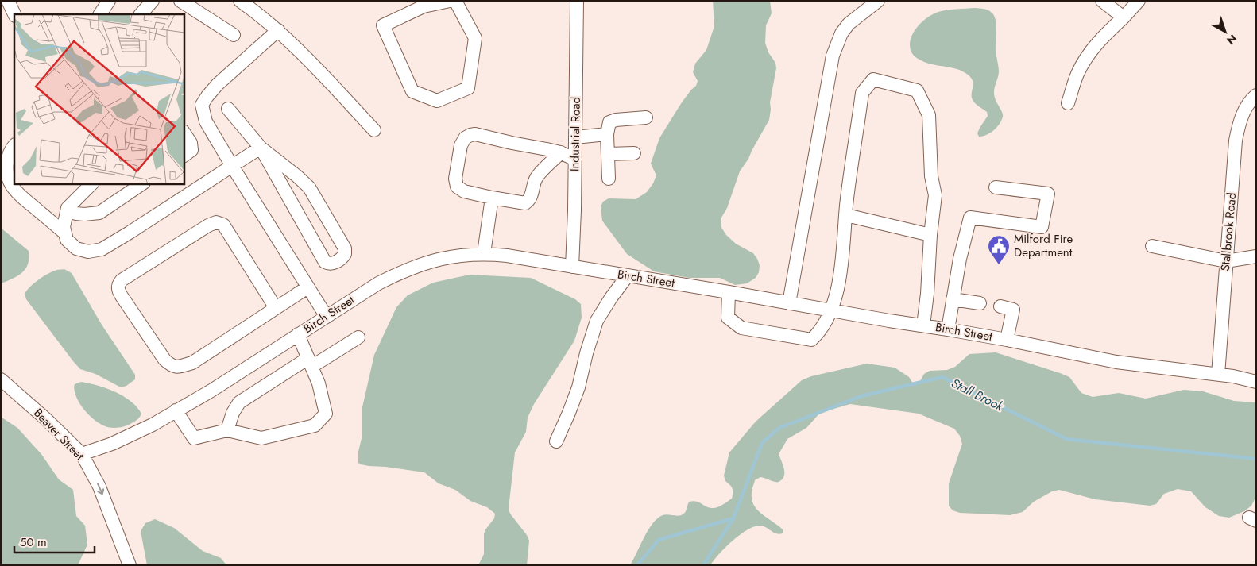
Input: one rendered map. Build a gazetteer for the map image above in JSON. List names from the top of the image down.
{
  "streets": {
    "street": [
      "Industrial Road",
      "Stallbrook Road",
      "Birch Street",
      "Beaver Street"
    ]
  },
  "crossings": [
    ["Industrial Road", "Birch Street"],
    ["Stallbrook Road", "Birch Street"],
    ["Birch Street", "Beaver Street"]
  ],
  "one_way": ["Beaver Street"],
  "water": ["Stall Brook"],
  "places": {
    "public building": ["Milford Fire Department"]
  },
  "scale_bar": "50 m",
  "north": "bottom right"
}
